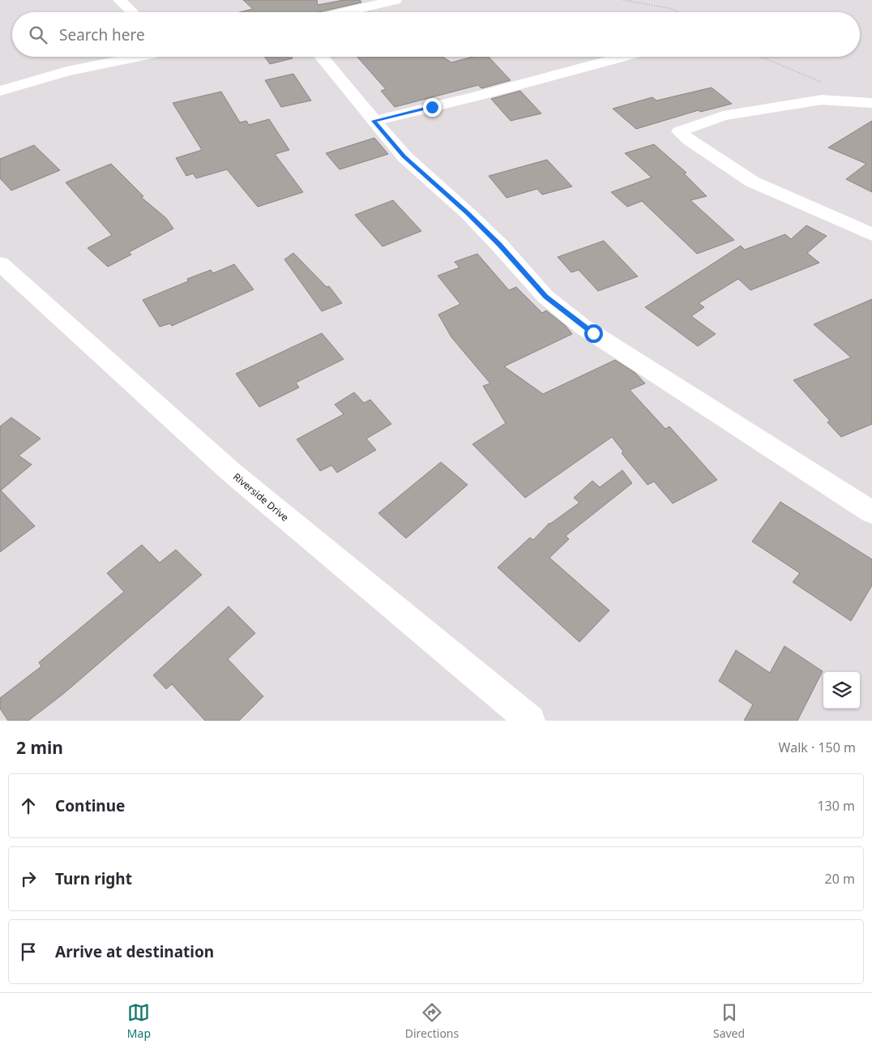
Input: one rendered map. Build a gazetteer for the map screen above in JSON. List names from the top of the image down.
{
  "streets": {
    "street": ["Riverside Drive"]
  },
  "page": {
    "search": "Search here",
    "heading": ["2 min", "Walk · 150 m"],
    "list": [
      ["Continue", "130 m"],
      ["Turn right", "20 m"],
      "Arrive at destination"
    ],
    "nav": ["Map", "Directions", "Saved"]
  }
}
